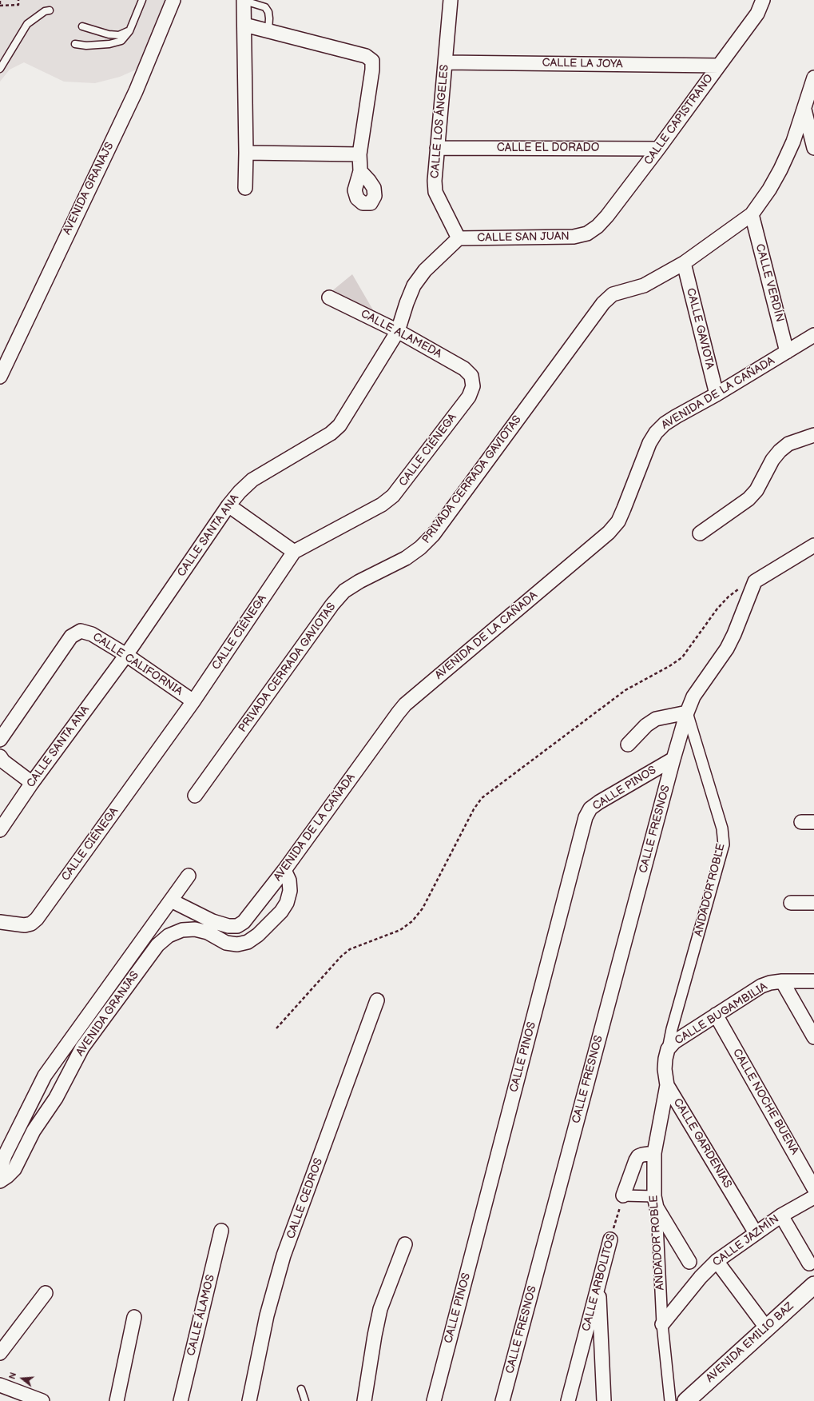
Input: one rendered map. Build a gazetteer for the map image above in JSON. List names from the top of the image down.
{
  "streets": {
    "street": [
      "CALLE LA JOYA",
      "CALLE CAPISTRANO",
      "CALLE LOS ÁNGELES",
      "CALLE EL DORADO",
      "AVENIDA GRANAJS",
      "CALLE SAN JUAN",
      "CALLE VERDÍN",
      "CALLE GAVIOTA",
      "CALLE ALAMEDA",
      "AVENIDA DE LA CAÑADA",
      "CALLE CIÉNEGA",
      "PRIVADA CERRADA GAVIOTAS",
      "CALLE SANTA ANA",
      "CALLE CALIFORNIA",
      "CALLE PINOS",
      "CALLE FRESNOS",
      "ANDADOR ROBLE",
      "AVENIDA GRANJAS",
      "CALLE BUGAMBILIA",
      "CALLE NOCHE BUENA",
      "CALLE GARDENIAS",
      "CALLE CEDROS",
      "CALLE JAZMÍN",
      "CALLE ARBOLITOS",
      "CALLE ÁLAMOS",
      "AVENIDA EMILIO BAZ"
    ]
  },
  "crossings": [
    ["CALLE LA JOYA", "CALLE CAPISTRANO"],
    ["CALLE LA JOYA", "CALLE LOS ÁNGELES"],
    ["CALLE CAPISTRANO", "CALLE EL DORADO"],
    ["CALLE CAPISTRANO", "CALLE SAN JUAN"],
    ["CALLE LOS ÁNGELES", "CALLE EL DORADO"],
    ["CALLE LOS ÁNGELES", "CALLE SAN JUAN"],
    ["CALLE LOS ÁNGELES", "CALLE SANTA ANA"],
    ["CALLE SAN JUAN", "CALLE SANTA ANA"],
    ["CALLE VERDÍN", "AVENIDA DE LA CAÑADA"],
    ["CALLE VERDÍN", "PRIVADA CERRADA GAVIOTAS"],
    ["CALLE GAVIOTA", "AVENIDA DE LA CAÑADA"],
    ["CALLE GAVIOTA", "PRIVADA CERRADA GAVIOTAS"],
    ["CALLE ALAMEDA", "CALLE CIÉNEGA"],
    ["CALLE ALAMEDA", "CALLE SANTA ANA"],
    ["AVENIDA DE LA CAÑADA", "AVENIDA GRANJAS"],
    ["CALLE CIÉNEGA", "CALLE CALIFORNIA"],
    ["CALLE SANTA ANA", "CALLE CALIFORNIA"],
    ["CALLE PINOS", "CALLE FRESNOS"],
    ["CALLE FRESNOS", "ANDADOR ROBLE"],
    ["ANDADOR ROBLE", "CALLE BUGAMBILIA"],
    ["ANDADOR ROBLE", "CALLE GARDENIAS"],
    ["ANDADOR ROBLE", "CALLE JAZMÍN"],
    ["CALLE BUGAMBILIA", "CALLE NOCHE BUENA"],
    ["CALLE BUGAMBILIA", "CALLE GARDENIAS"],
    ["CALLE GARDENIAS", "CALLE JAZMÍN"]
  ],
  "north": "left"
}
